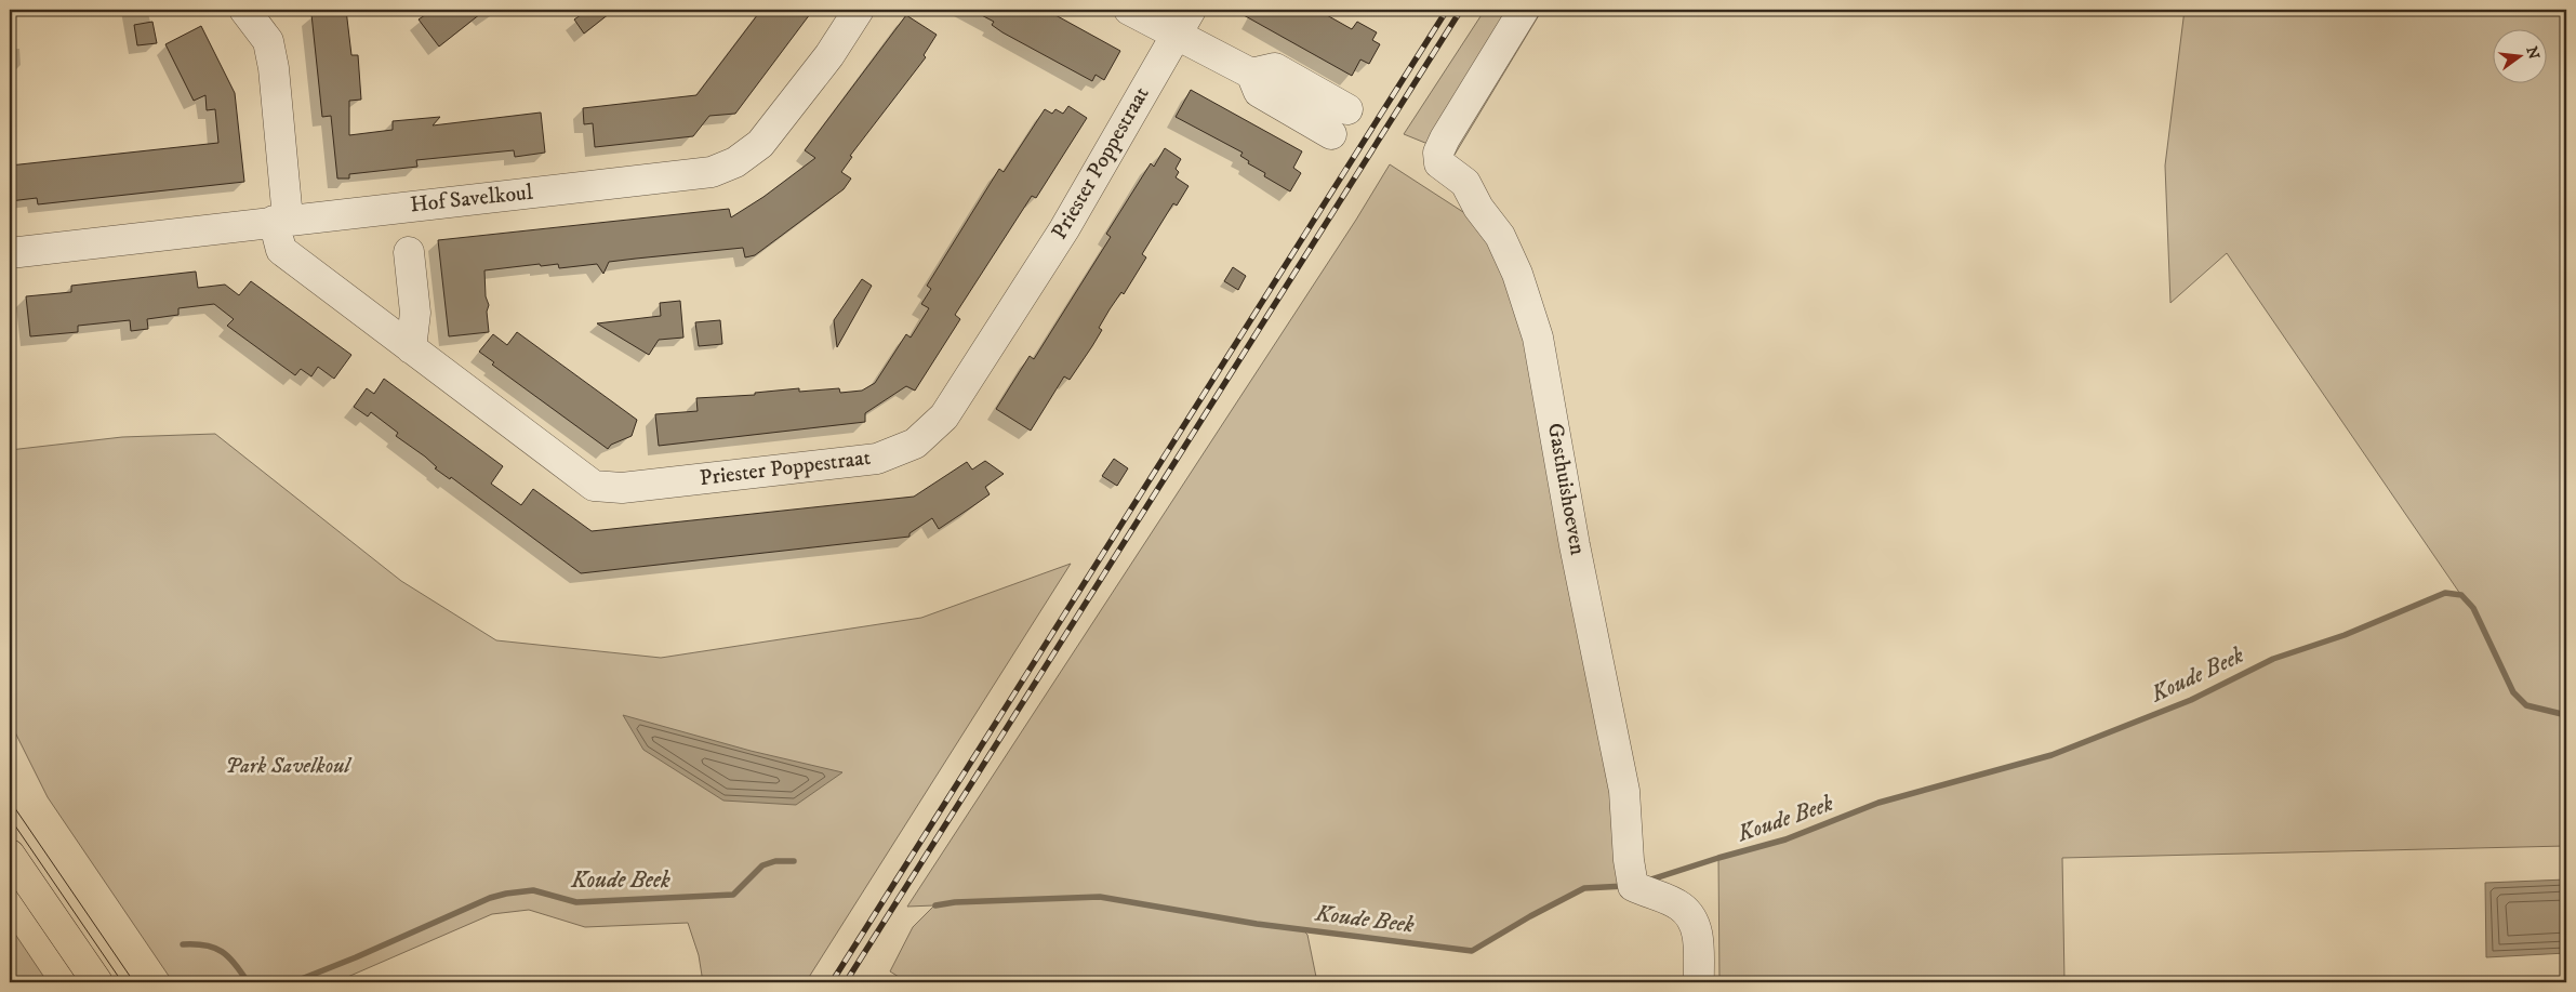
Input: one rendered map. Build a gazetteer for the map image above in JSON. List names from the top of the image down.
{
  "streets": {
    "street": ["Priester Poppestraat", "Hof Savelkoul", "Gasthuishoeven"]
  },
  "crossings": [
    ["Priester Poppestraat", "Hof Savelkoul"]
  ],
  "water": ["Koude Beek"],
  "parks": ["Park Savelkoul"],
  "north": "right"
}
